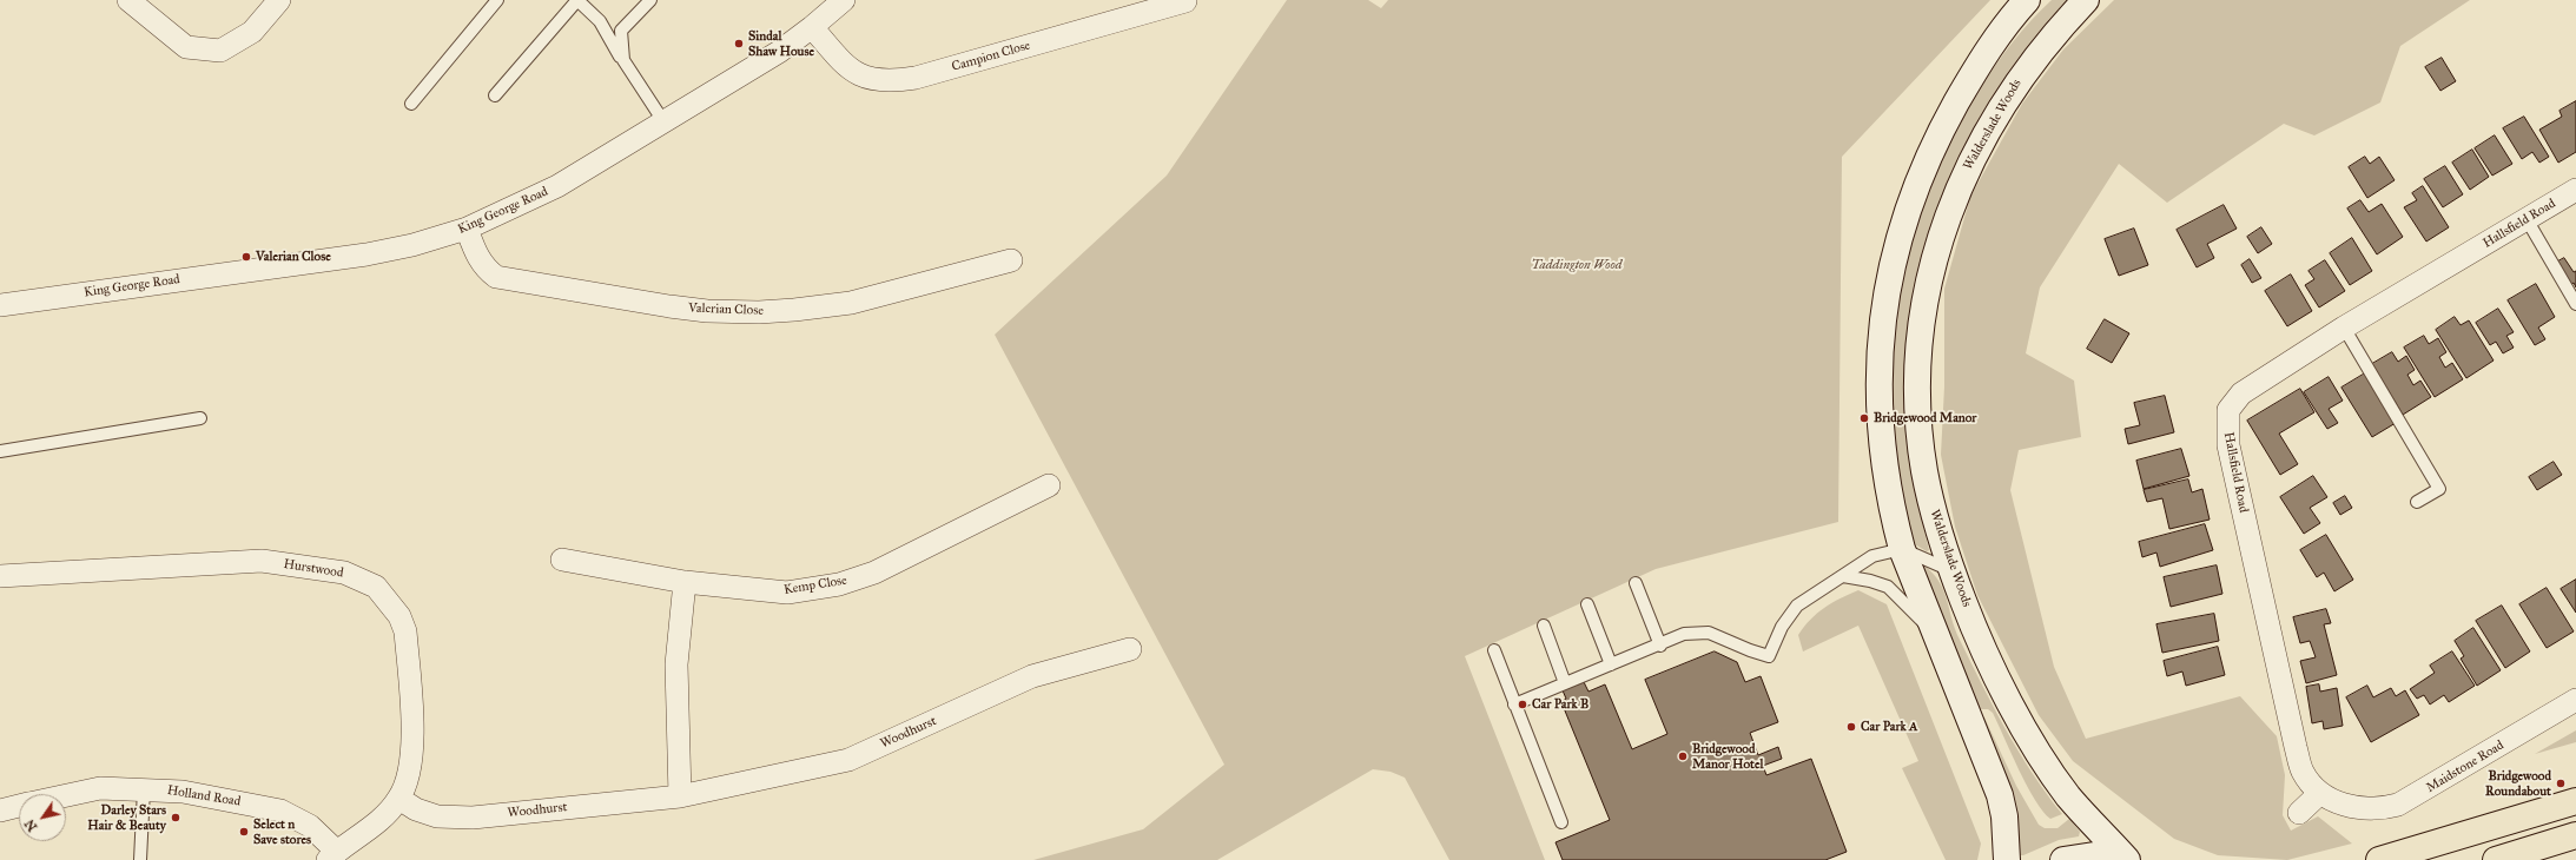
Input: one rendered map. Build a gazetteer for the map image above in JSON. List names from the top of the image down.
{
  "streets": {
    "street": [
      "Campion Close",
      "Walderslade Woods",
      "King George Road",
      "Hallsfield Road",
      "Valerian Close",
      "Hurstwood",
      "Kemp Close",
      "Woodhurst",
      "Maidstone Road",
      "Holland Road"
    ]
  },
  "crossings": [
    ["Campion Close", "King George Road"],
    ["King George Road", "Valerian Close"],
    ["Hallsfield Road", "Maidstone Road"],
    ["Hurstwood", "Woodhurst"],
    ["Hurstwood", "Holland Road"]
  ],
  "parks": ["Taddington Wood"],
  "places": [
    "Sindal Shaw House",
    "Valerian Close",
    "Bridgewood Manor",
    "Car Park B",
    "Car Park A",
    "Bridgewood Manor Hotel",
    "Bridgewood Roundabout",
    "Darley Stars Hair & Beauty",
    "Select n Save stores"
  ],
  "north": "bottom left"
}
